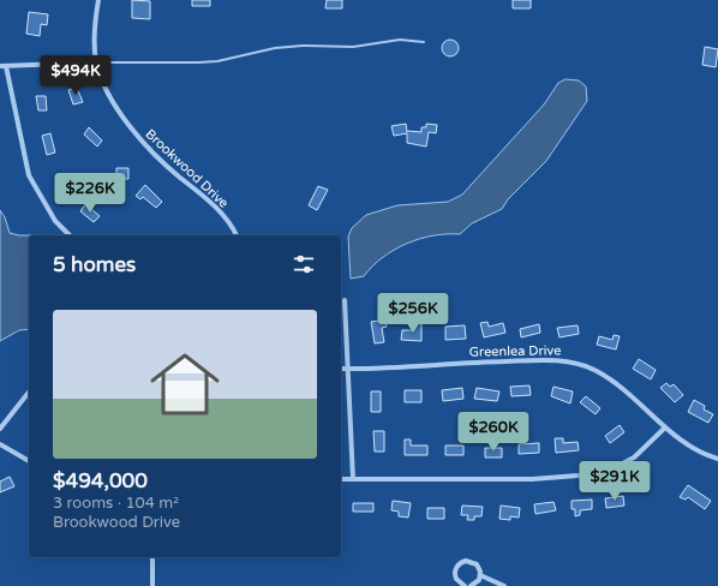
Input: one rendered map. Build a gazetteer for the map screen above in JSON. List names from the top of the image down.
{
  "streets": {
    "street": ["Brookwood Drive", "Greenlea Drive"]
  },
  "page": {
    "price": [
      "$494K",
      "$226K",
      "$256K",
      "$260K",
      "$291K"
    ],
    "heading": "5 homes",
    "list": [
      {
        "name": "$494,000",
        "note": "3 rooms · 104 m² · Brookwood Drive"
      }
    ]
  }
}
